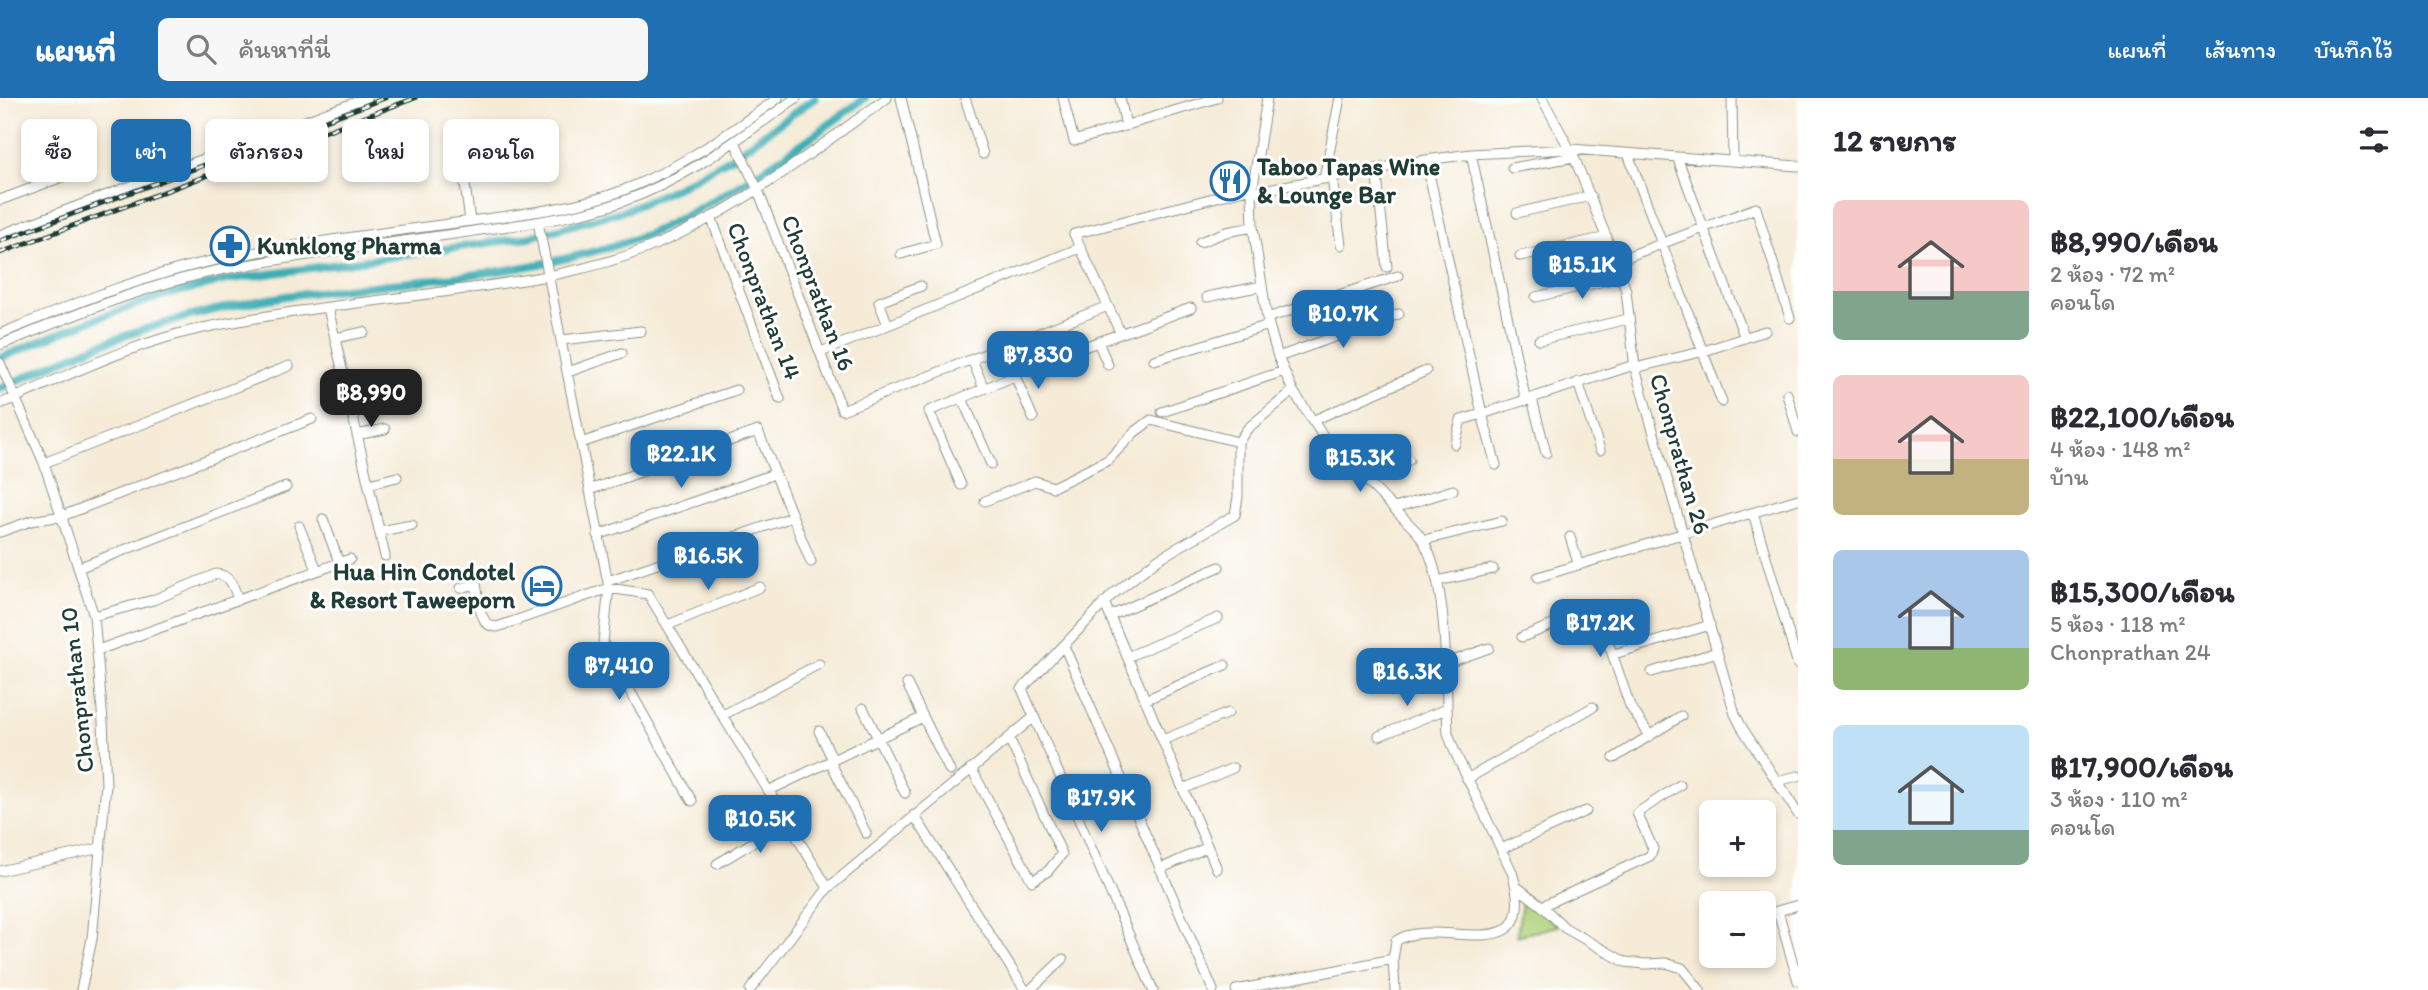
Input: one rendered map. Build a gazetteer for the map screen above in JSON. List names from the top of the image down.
{
  "streets": {
    "street": [
      "Chonprathan 16",
      "Chonprathan 14",
      "Chonprathan 26",
      "Chonprathan 10"
    ]
  },
  "places": {
    "restaurant": ["Taboo Tapas Wine & Lounge Bar"],
    "pharmacy": ["Kunklong Pharma"],
    "hotel": ["Hua Hin Condotel & Resort Taweeporn"]
  },
  "page": {
    "header": "แผนที่",
    "search": "ค้นหาที่นี่",
    "nav": ["แผนที่", "เส้นทาง", "บันทึกไว้"],
    "heading": "12 รายการ",
    "chip": [
      "ซื้อ",
      "เช่า",
      "ตัวกรอง",
      "ใหม่",
      "คอนโด"
    ],
    "list": [
      {
        "name": "฿8,990/เดือน",
        "note": "2 ห้อง · 72 m² · คอนโด"
      },
      {
        "name": "฿22,100/เดือน",
        "note": "4 ห้อง · 148 m² · บ้าน"
      },
      {
        "name": "฿15,300/เดือน",
        "note": "5 ห้อง · 118 m² · Chonprathan 24"
      },
      {
        "name": "฿17,900/เดือน",
        "note": "3 ห้อง · 110 m² · คอนโด"
      }
    ],
    "price": [
      "฿15.1K",
      "฿10.7K",
      "฿7,830",
      "฿8,990",
      "฿22.1K",
      "฿15.3K",
      "฿16.5K",
      "฿17.2K",
      "฿7,410",
      "฿16.3K",
      "฿17.9K",
      "฿10.5K"
    ],
    "map_buttons": ["+", "−"]
  }
}
